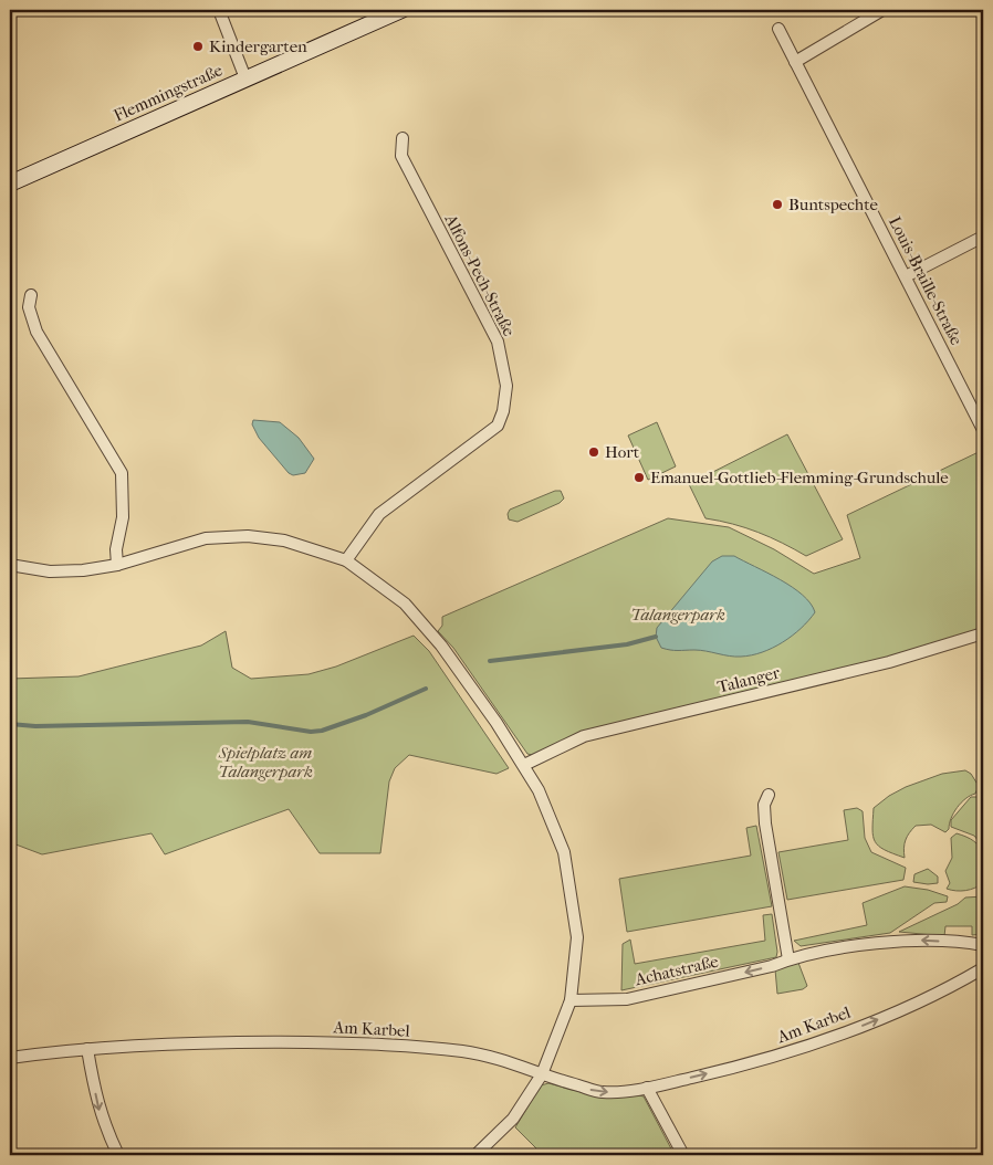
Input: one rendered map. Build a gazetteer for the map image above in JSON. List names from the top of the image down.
{
  "streets": {
    "street": [
      "Flemmingstraße",
      "Alfons-Pech-Straße",
      "Louis-Braille-Straße",
      "Talanger",
      "Achatstraße",
      "Am Karbel"
    ]
  },
  "one_way": ["Achatstraße", "Am Karbel"],
  "parks": ["Talangerpark", "Spielplatz am Talangerpark"],
  "places": [
    "Kindergarten",
    "Buntspechte",
    "Hort",
    "Emanuel-Gottlieb-Flemming-Grundschule"
  ]
}
